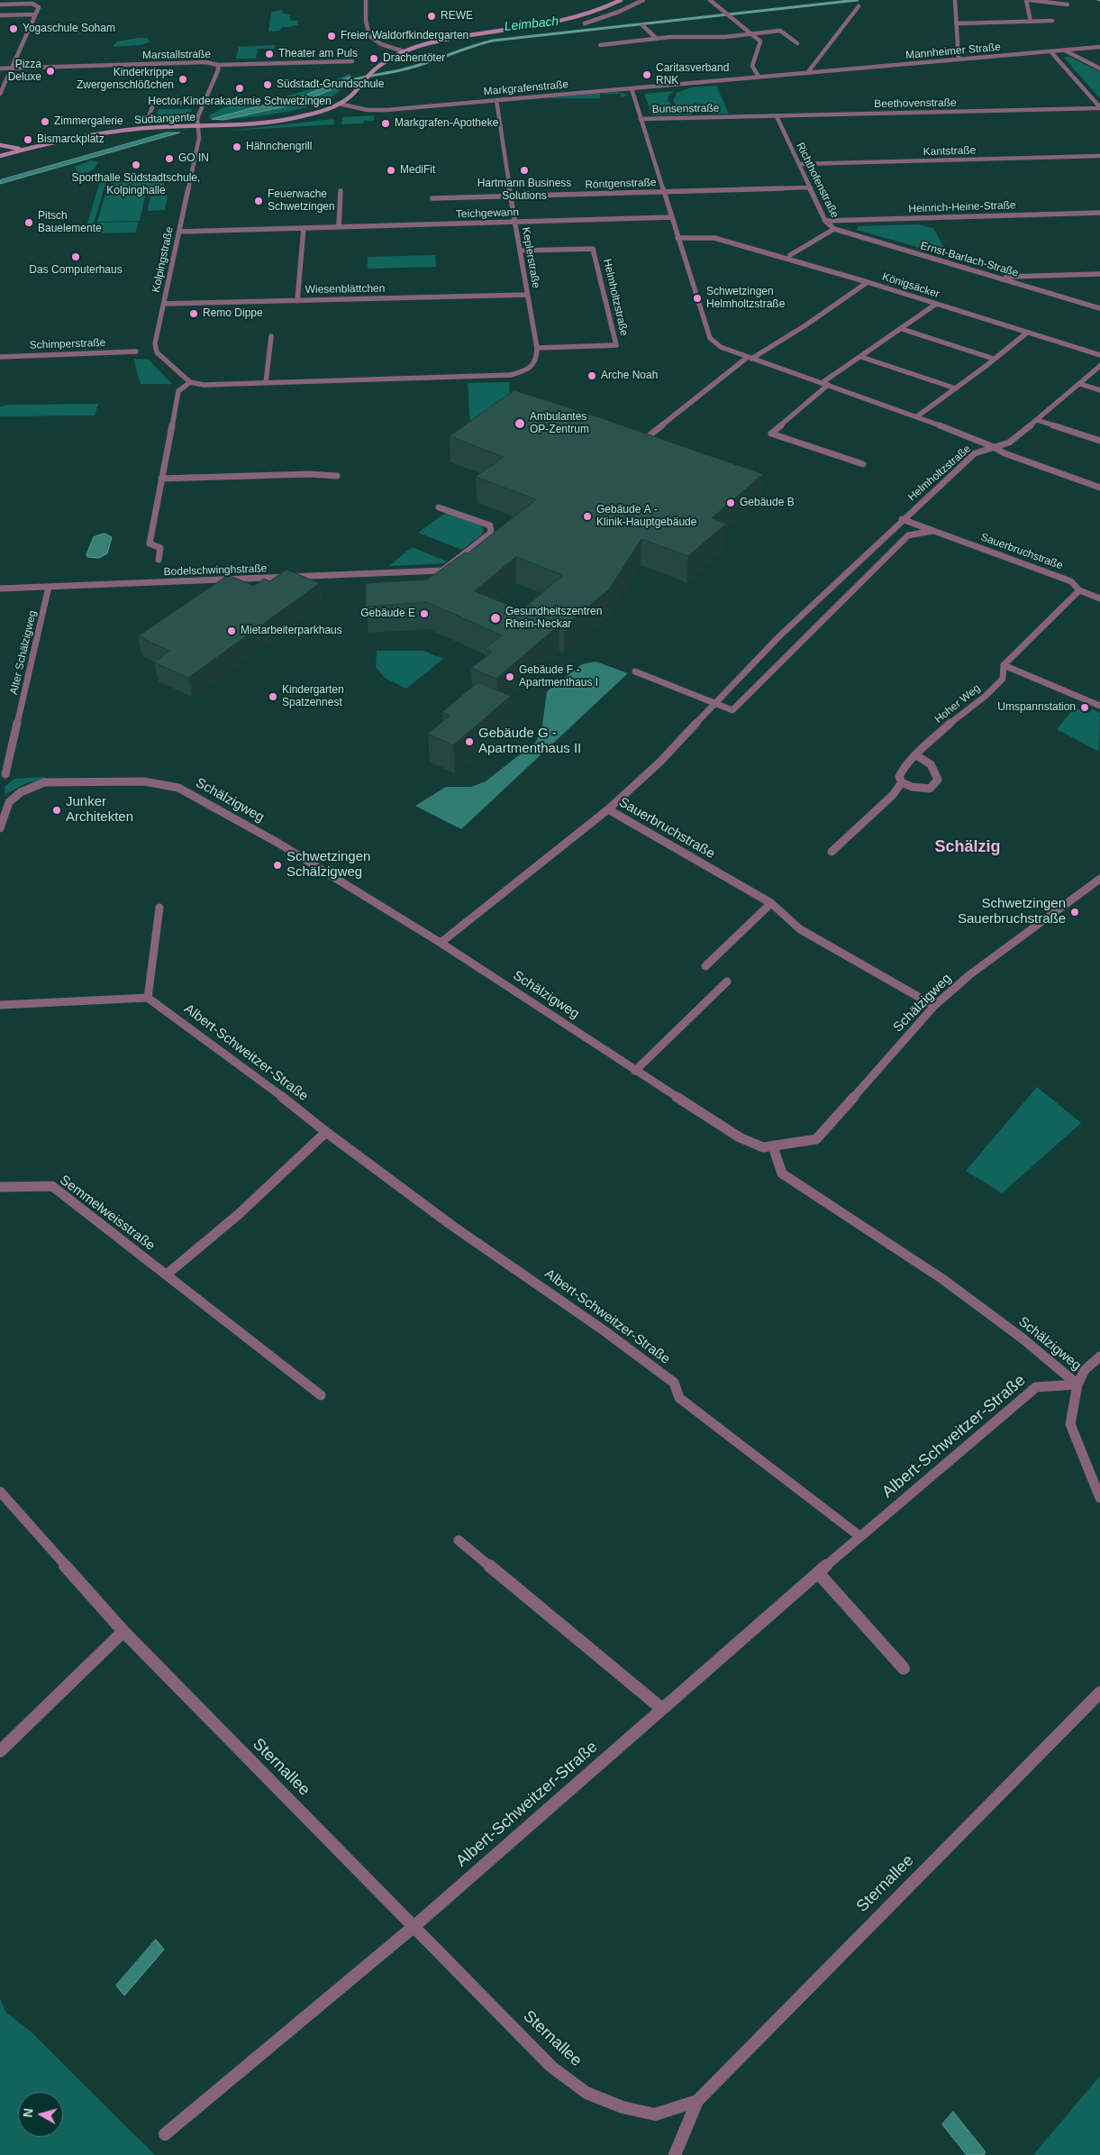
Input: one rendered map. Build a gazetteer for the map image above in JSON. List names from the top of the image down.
{
  "streets": {
    "main road": ["Südtangente"],
    "street": [
      "Mannheimer Straße",
      "Marstallstraße",
      "Markgrafenstraße",
      "Beethovenstraße",
      "Bunsenstraße",
      "Kantstraße",
      "Richthofenstraße",
      "Röntgenstraße",
      "Heinrich-Heine-Straße",
      "Teichgewann",
      "Keplerstraße",
      "Kolpingstraße",
      "Ernst-Barlach-Straße",
      "Königsäcker",
      "Wiesenblättchen",
      "Helmholtzstraße",
      "Schimperstraße",
      "Sauerbruchstraße",
      "Bodelschwinghstraße",
      "Alter Schälzigweg",
      "Hoher Weg",
      "Schälzigweg",
      "Albert-Schweitzer-Straße",
      "Semmelweisstraße",
      "Sternallee"
    ]
  },
  "crossings": [
    ["Mannheimer Straße", "Markgrafenstraße"],
    ["Marstallstraße", "Kolpingstraße"],
    ["Markgrafenstraße", "Südtangente"],
    ["Markgrafenstraße", "Keplerstraße"],
    ["Markgrafenstraße", "Helmholtzstraße"],
    ["Beethovenstraße", "Bunsenstraße"],
    ["Beethovenstraße", "Richthofenstraße"],
    ["Bunsenstraße", "Helmholtzstraße"],
    ["Südtangente", "Kolpingstraße"],
    ["Kantstraße", "Richthofenstraße"],
    ["Richthofenstraße", "Röntgenstraße"],
    ["Richthofenstraße", "Heinrich-Heine-Straße"],
    ["Richthofenstraße", "Ernst-Barlach-Straße"],
    ["Röntgenstraße", "Keplerstraße"],
    ["Röntgenstraße", "Helmholtzstraße"],
    ["Teichgewann", "Keplerstraße"],
    ["Teichgewann", "Kolpingstraße"],
    ["Teichgewann", "Helmholtzstraße"],
    ["Keplerstraße", "Wiesenblättchen"],
    ["Keplerstraße", "Helmholtzstraße"],
    ["Kolpingstraße", "Wiesenblättchen"],
    ["Königsäcker", "Helmholtzstraße"],
    ["Helmholtzstraße", "Sauerbruchstraße"],
    ["Sauerbruchstraße", "Hoher Weg"],
    ["Sauerbruchstraße", "Schälzigweg"],
    ["Bodelschwinghstraße", "Alter Schälzigweg"],
    ["Schälzigweg", "Albert-Schweitzer-Straße"],
    ["Albert-Schweitzer-Straße", "Sternallee"]
  ],
  "districts": ["Schälzig"],
  "water": ["Leimbach"],
  "places": [
    "REWE",
    "Yogaschule Soham",
    "Freier Waldorfkindergarten",
    "Theater am Puls",
    "Drachentöter",
    "Pizza Deluxe",
    "Caritasverband RNK",
    "Kinderkrippe Zwergenschlößchen",
    "Südstadt-Grundschule",
    "Hector Kinderakademie Schwetzingen",
    "Zimmergalerie",
    "Markgrafen-Apotheke",
    "Bismarckplatz",
    "Hähnchengrill",
    "GO IN",
    "Sporthalle Südstadtschule, Kolpinghalle",
    "MediFit",
    "Hartmann Business Solutions",
    "Feuerwache Schwetzingen",
    "Pitsch Bauelemente",
    "Das Computerhaus",
    "Schwetzingen Helmholtzstraße",
    "Remo Dippe",
    "Arche Noah",
    "Ambulantes OP-Zentrum",
    "Gebäude B",
    "Gebäude A - Klinik-Hauptgebäude",
    "Gebäude E",
    "Gesundheitszentren Rhein-Neckar",
    "Mietarbeiterparkhaus",
    "Gebäude F - Apartmenthaus I",
    "Kindergarten Spatzennest",
    "Umspannstation",
    "Gebäude G - Apartmenthaus II",
    "Junker Architekten",
    "Schwetzingen Schälzigweg",
    "Schwetzingen Sauerbruchstraße"
  ],
  "north": "left"
}
